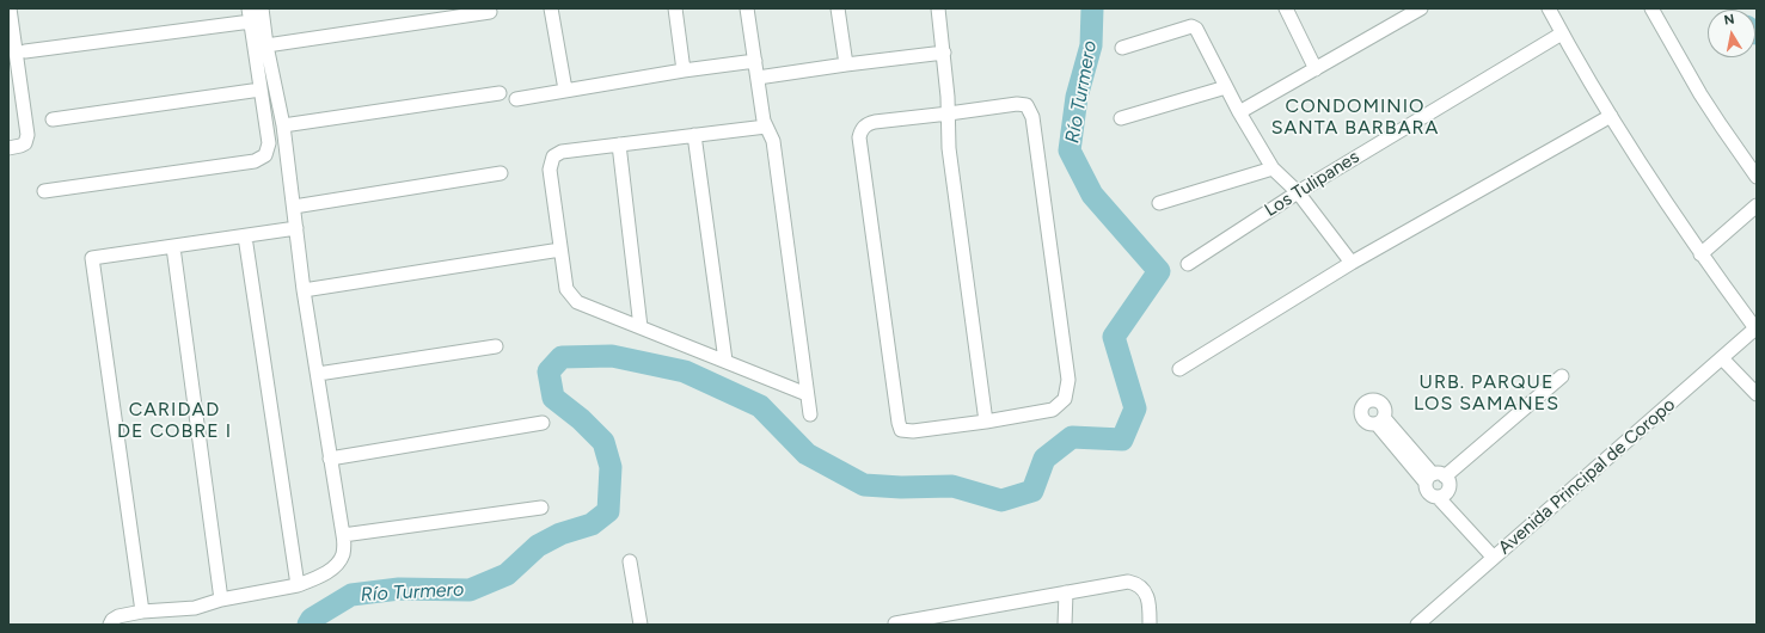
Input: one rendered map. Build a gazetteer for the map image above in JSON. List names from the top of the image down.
{
  "streets": {
    "street": ["Los Tulipanes", "Avenida Principal de Coropo"]
  },
  "districts": ["CONDOMINIO SANTA BARBARA", "URB. PARQUE LOS SAMANES", "CARIDAD DE COBRE I"],
  "water": ["Río Turmero"],
  "north": "top"
}
